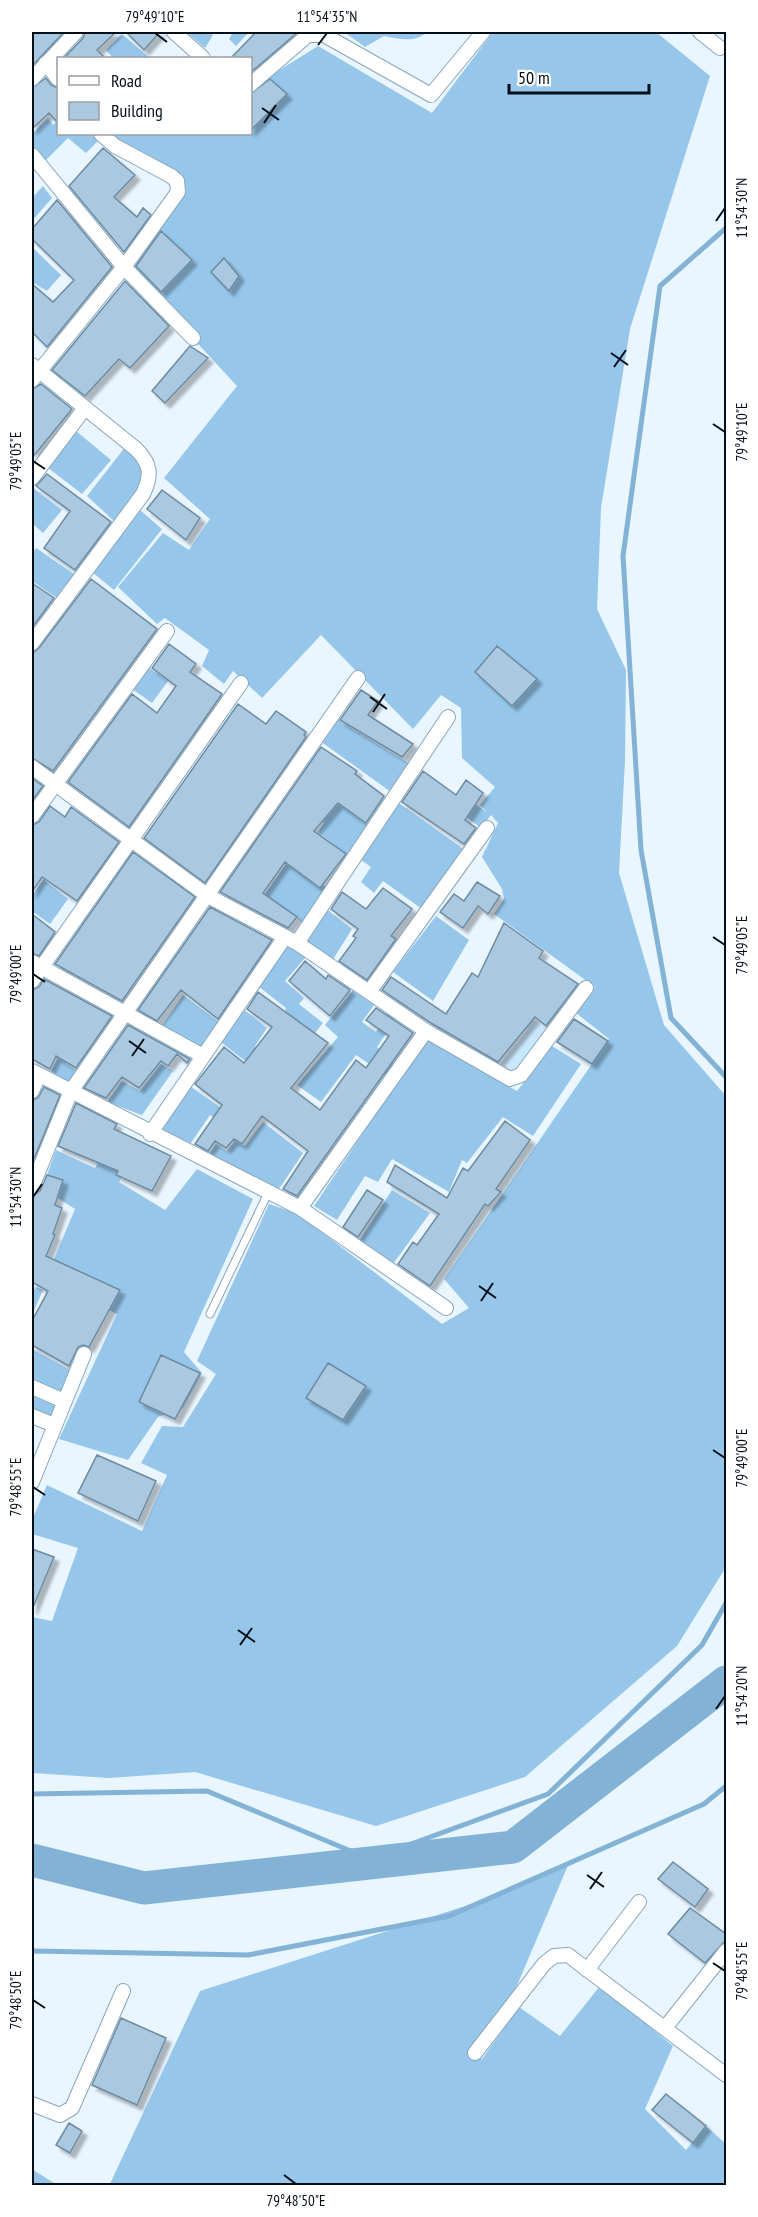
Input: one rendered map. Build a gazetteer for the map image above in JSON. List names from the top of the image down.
{
  "legend": ["Road", "Building"],
  "scale_bar": "50 m",
  "coordinates": [
    "79°49'10\"E",
    "11°54'35\"N",
    "11°54'30\"N",
    "79°49'05\"E",
    "79°49'00\"E",
    "79°48'55\"E",
    "11°54'20\"N",
    "79°48'50\"E"
  ]
}
